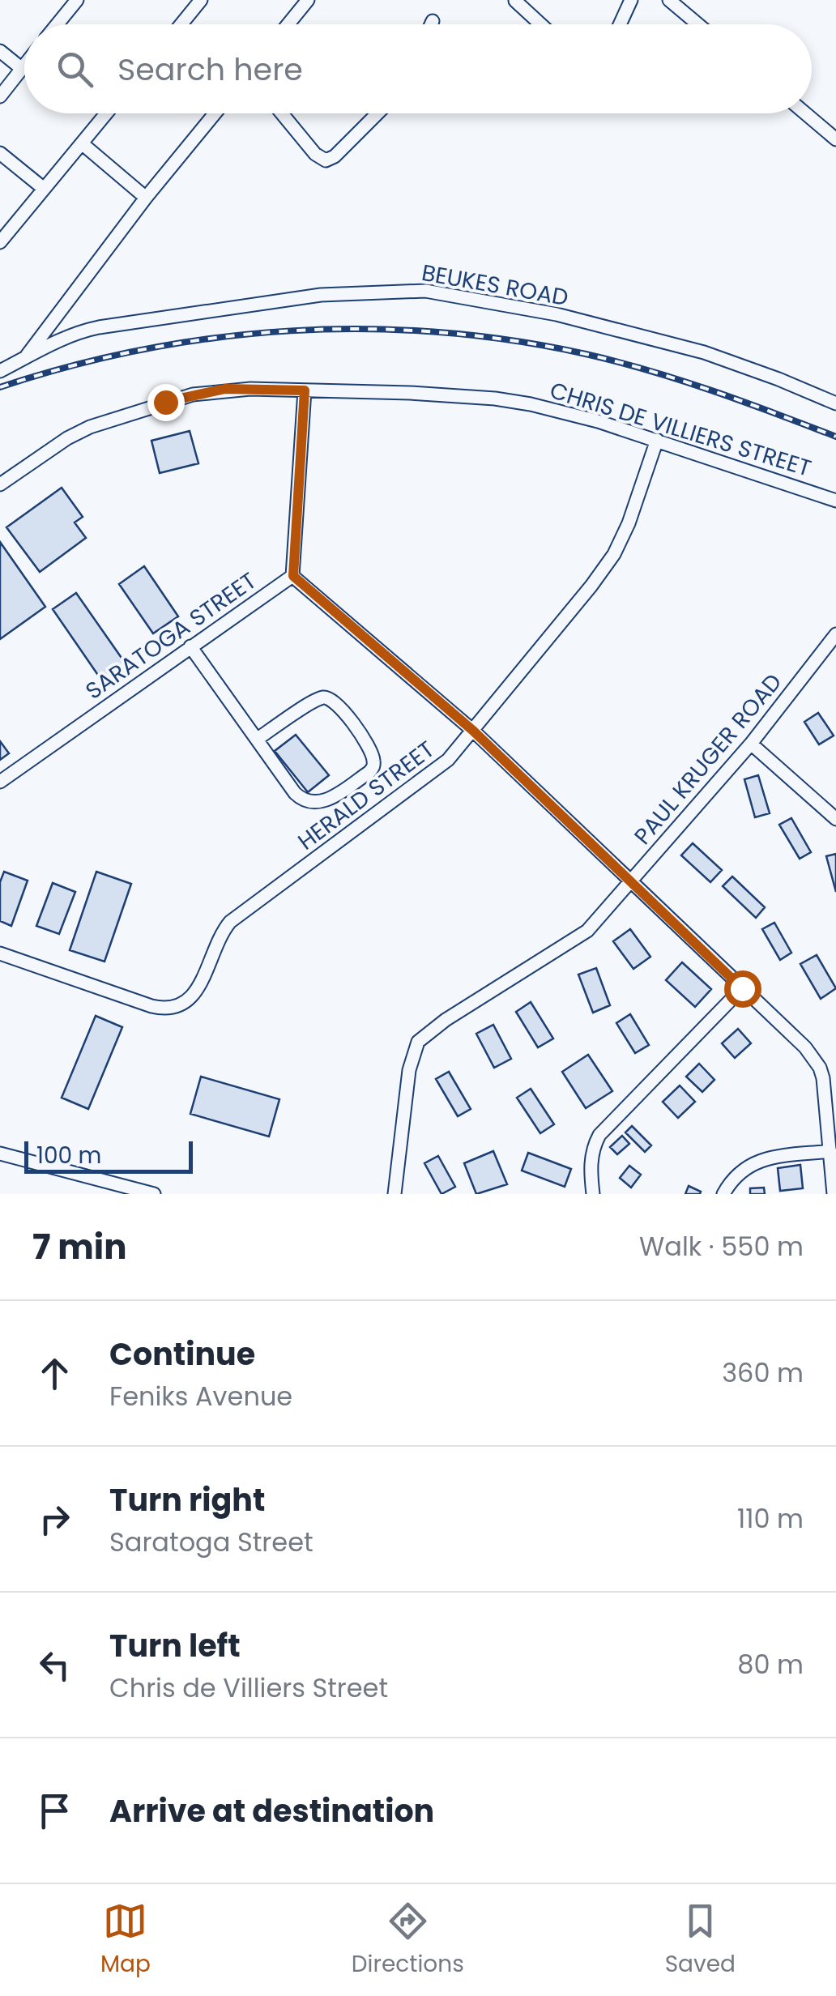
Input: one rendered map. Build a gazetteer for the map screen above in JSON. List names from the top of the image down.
{
  "streets": {
    "street": [
      "BEUKES ROAD",
      "CHRIS DE VILLIERS STREET",
      "SARATOGA STREET",
      "PAUL KRUGER ROAD",
      "HERALD STREET"
    ]
  },
  "crossings": [
    ["CHRIS DE VILLIERS STREET", "HERALD STREET"]
  ],
  "scale_bar": "100 m",
  "page": {
    "search": "Search here",
    "scale": "100 m",
    "heading": ["7 min", "Walk · 550 m"],
    "list": [
      ["Continue", "Feniks Avenue", "360 m"],
      ["Turn right", "Saratoga Street", "110 m"],
      ["Turn left", "Chris de Villiers Street", "80 m"],
      "Arrive at destination"
    ],
    "nav": ["Map", "Directions", "Saved"]
  }
}
